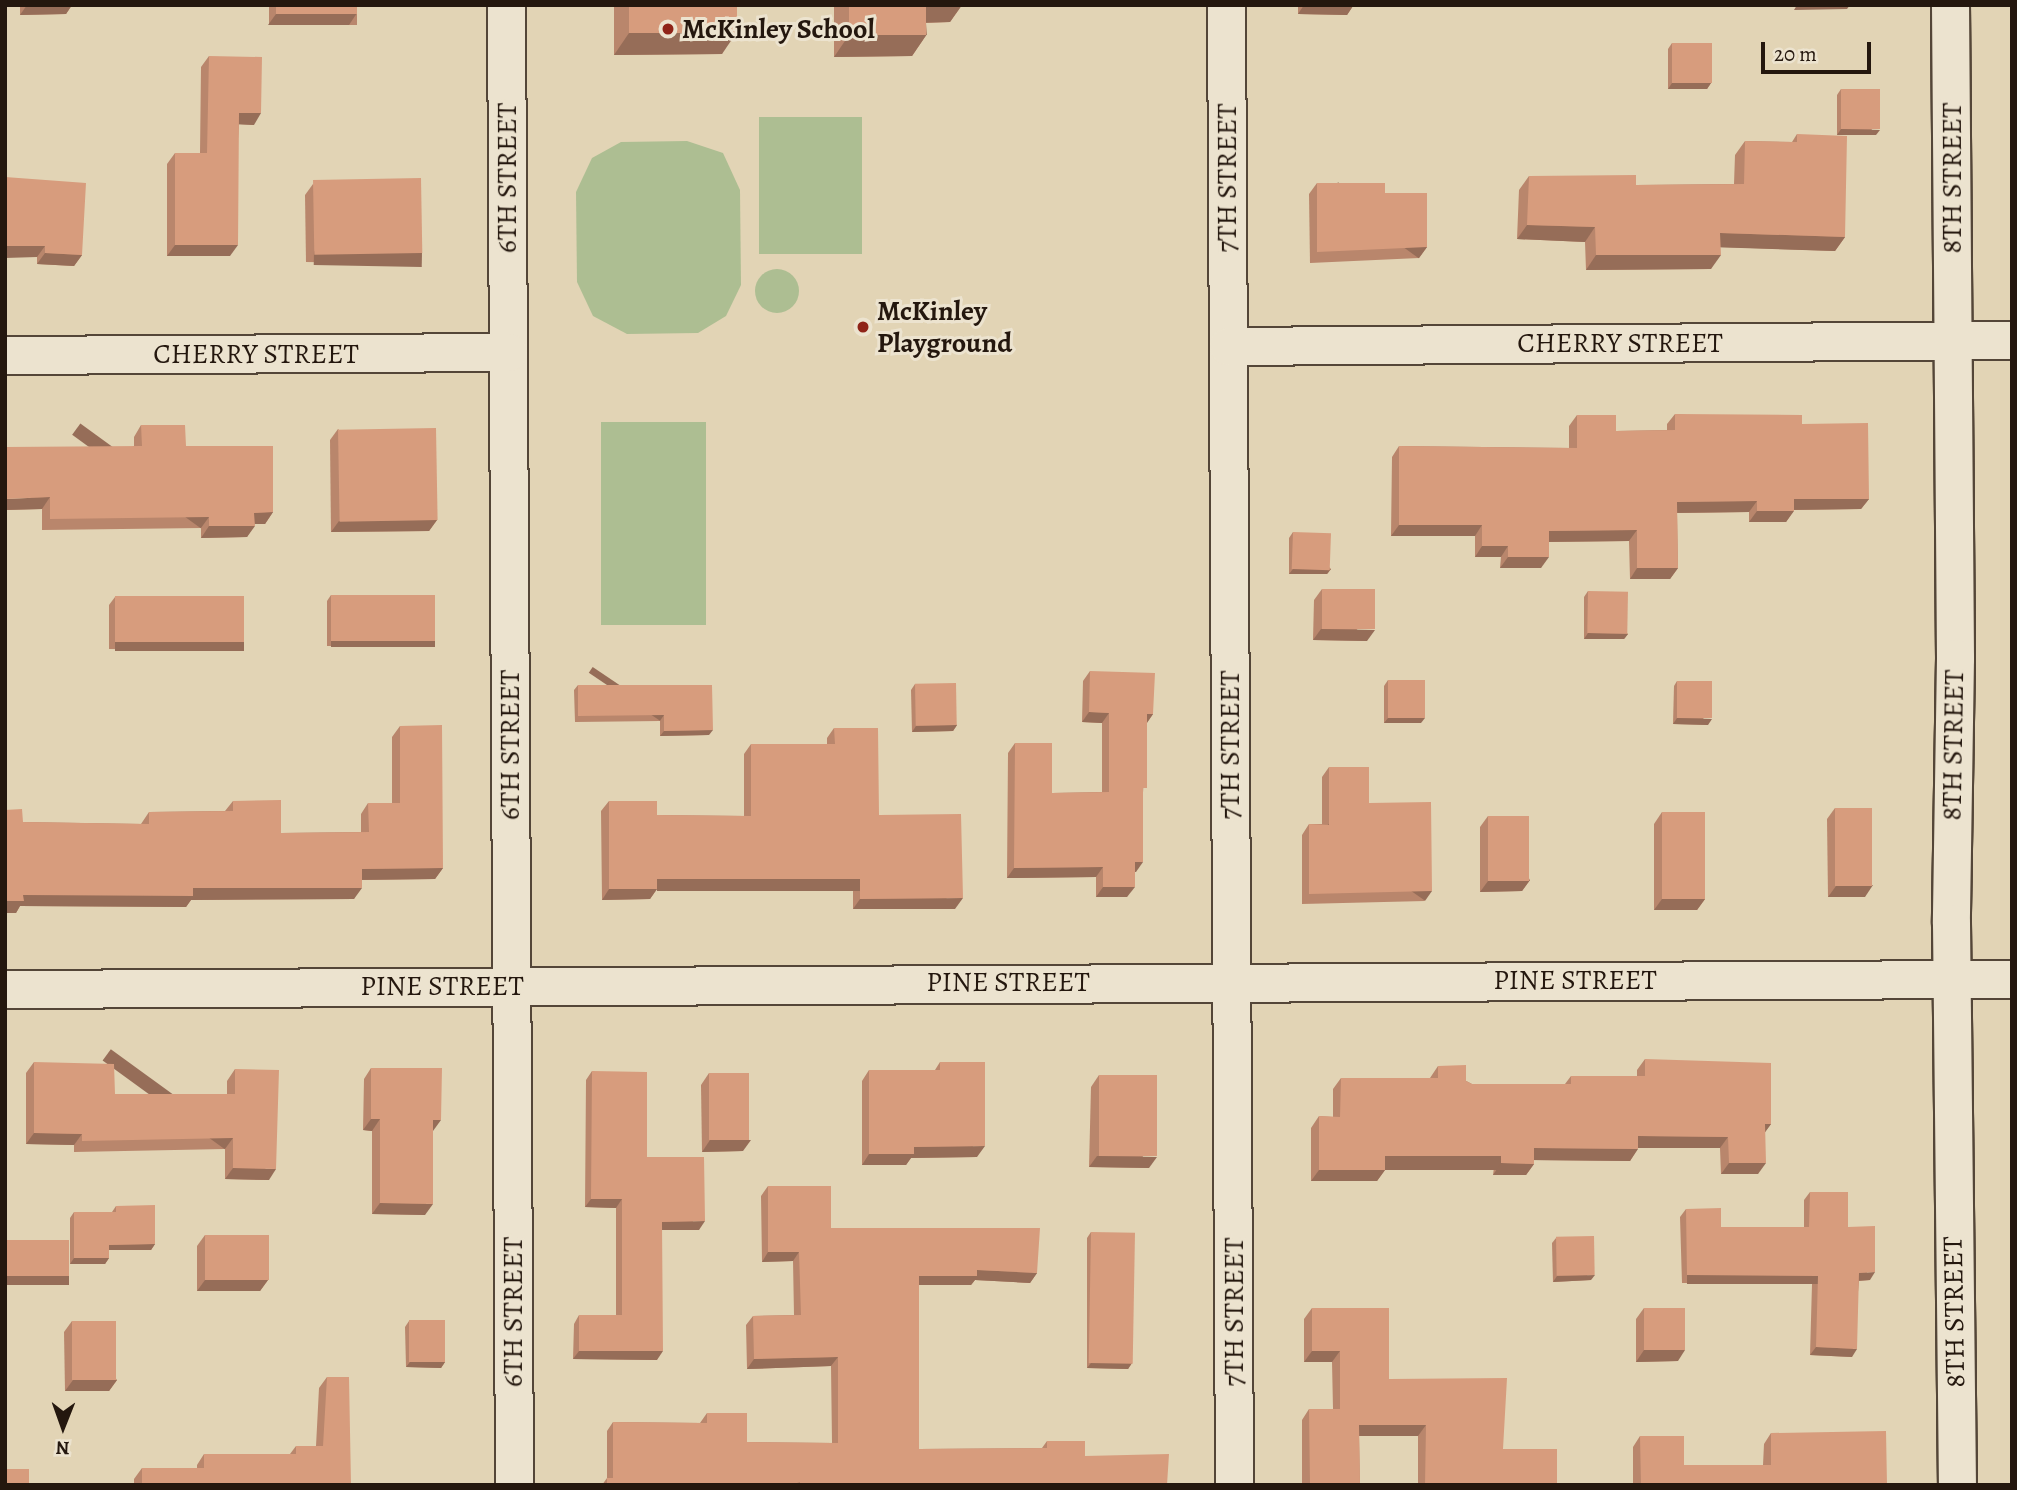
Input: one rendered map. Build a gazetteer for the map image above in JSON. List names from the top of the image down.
{
  "streets": {
    "street": [
      "6TH STREET",
      "7TH STREET",
      "8TH STREET",
      "CHERRY STREET",
      "PINE STREET"
    ]
  },
  "crossings": [
    ["6TH STREET", "CHERRY STREET"],
    ["6TH STREET", "PINE STREET"],
    ["7TH STREET", "CHERRY STREET"],
    ["7TH STREET", "PINE STREET"],
    ["8TH STREET", "CHERRY STREET"],
    ["8TH STREET", "PINE STREET"]
  ],
  "places": ["McKinley School", "McKinley Playground"],
  "scale_bar": "20 m",
  "north": "bottom"
}
